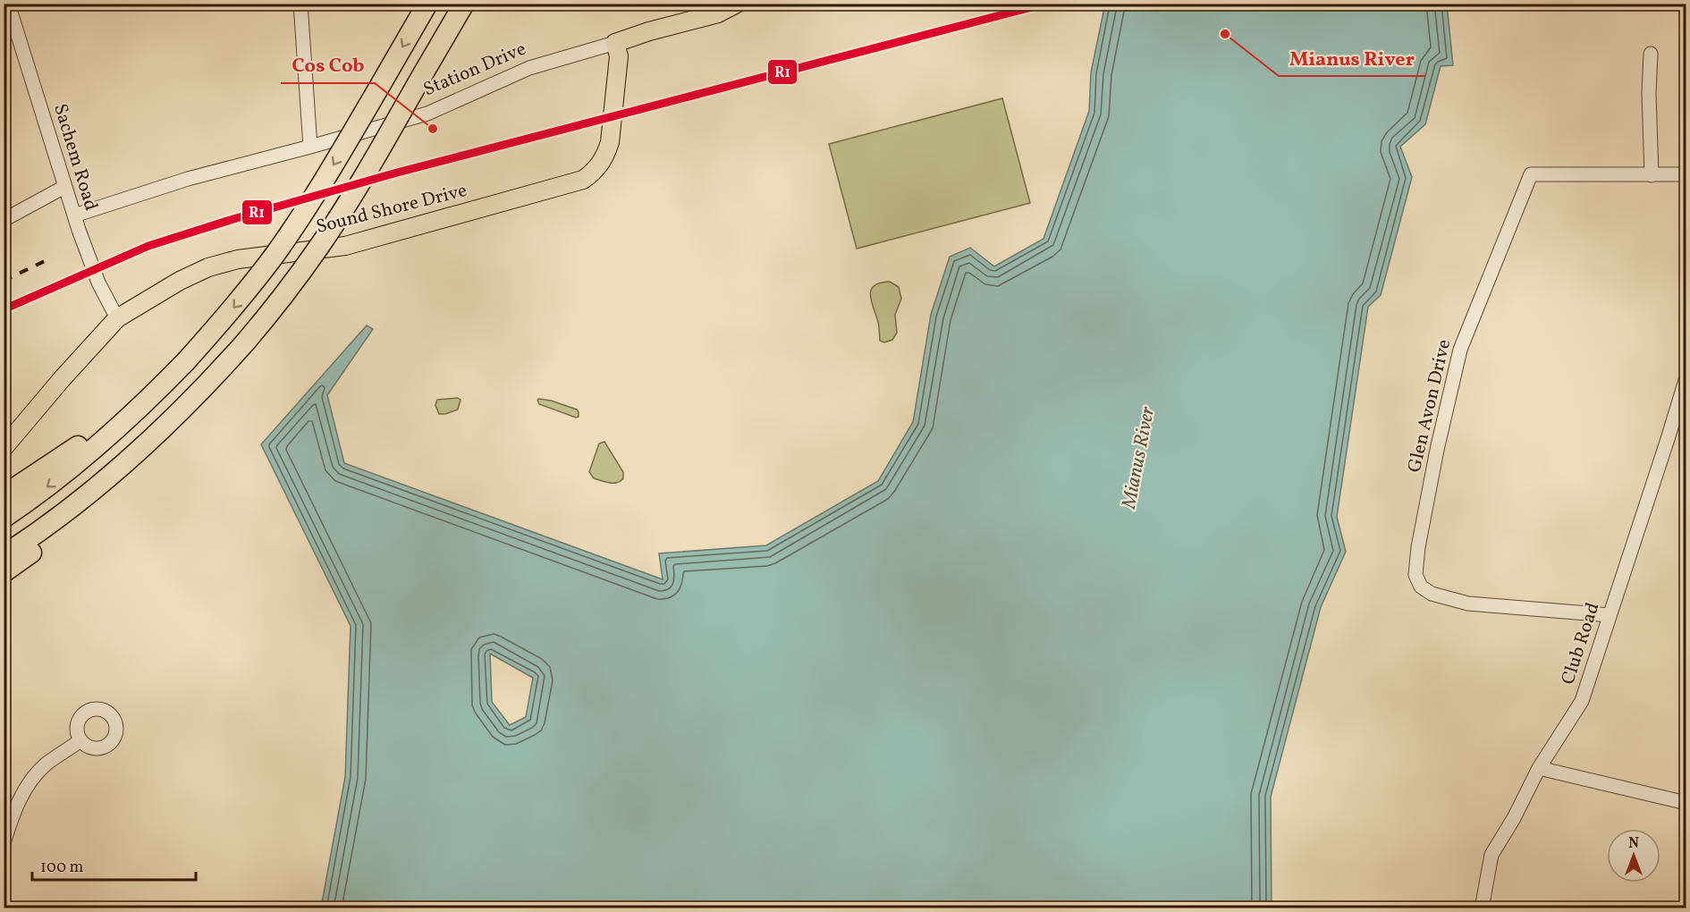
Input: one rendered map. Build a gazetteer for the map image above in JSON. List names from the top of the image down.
{
  "streets": {
    "main road": ["Station Drive", "Sound Shore Drive"],
    "street": ["Sachem Road", "Glen Avon Drive", "Club Road"]
  },
  "crossings": [
    ["Station Drive", "Sachem Road"],
    ["Station Drive", "Sound Shore Drive"],
    ["Sachem Road", "Sound Shore Drive"],
    ["Glen Avon Drive", "Club Road"]
  ],
  "water": ["Mianus River"],
  "places": ["Mianus River", "Cos Cob"],
  "lines": ["transit line R1"],
  "scale_bar": "100 m",
  "north": "top"
}
